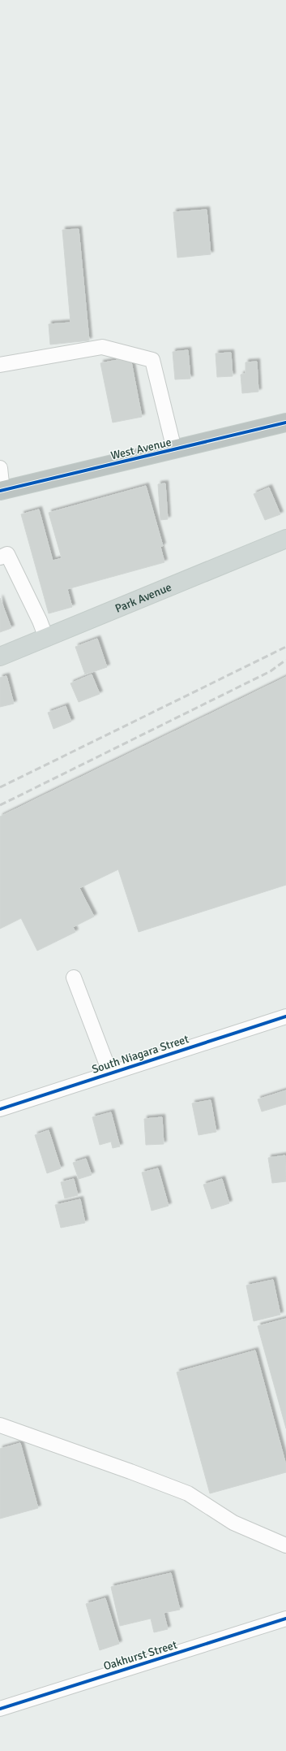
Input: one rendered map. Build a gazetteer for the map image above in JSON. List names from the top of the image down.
{
  "streets": {
    "highway": ["West Avenue"],
    "main road": ["Park Avenue"],
    "street": ["South Niagara Street", "Oakhurst Street"]
  }
}
